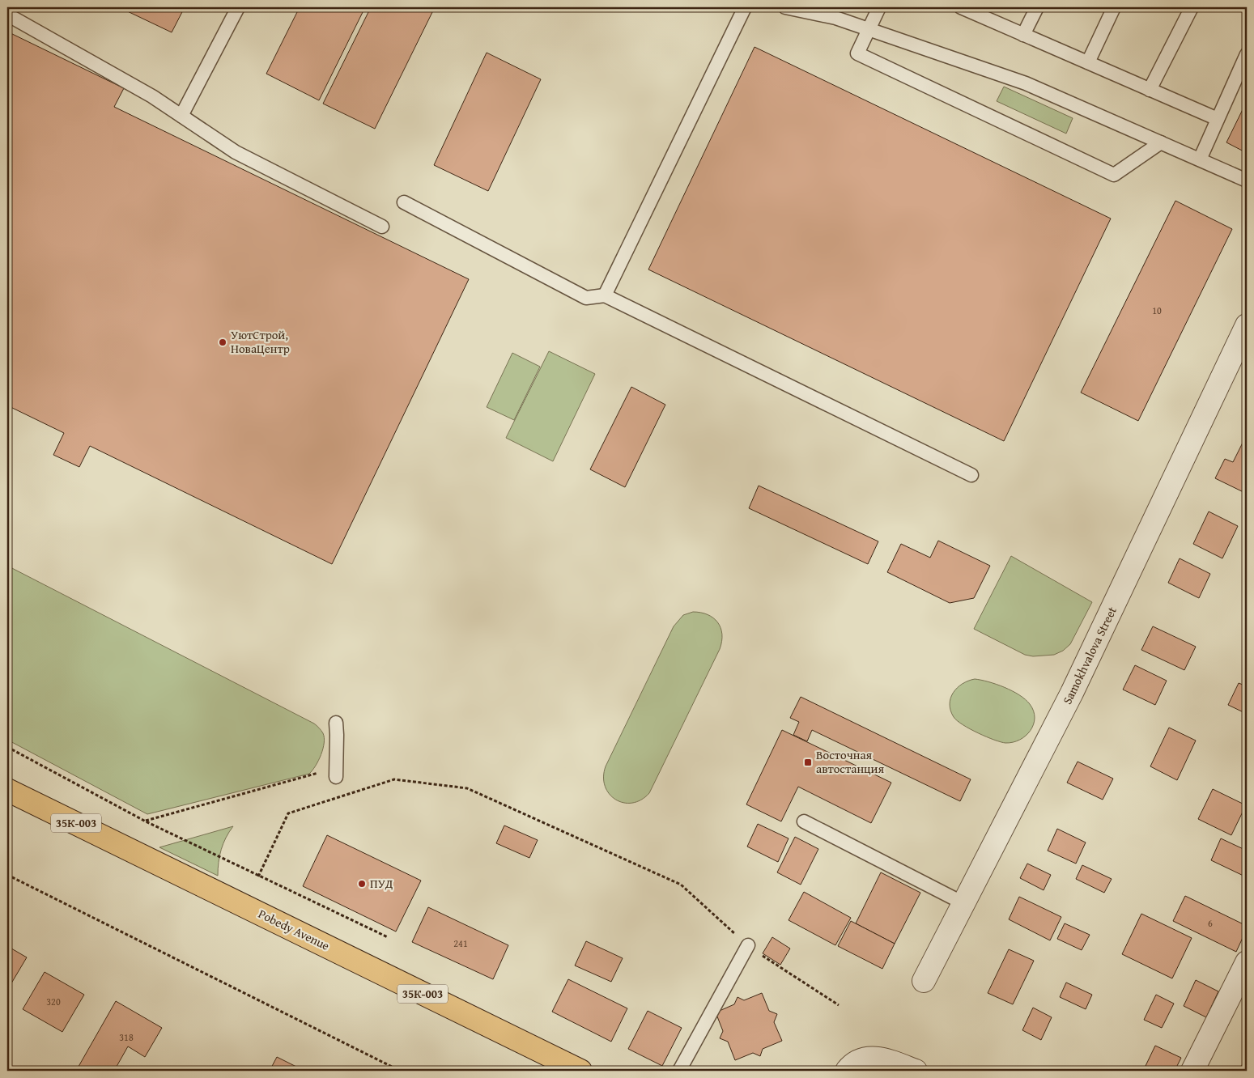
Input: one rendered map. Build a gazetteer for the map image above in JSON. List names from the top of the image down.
{
  "streets": {
    "main road": ["35К-003", "Pobedy Avenue"],
    "street": ["Samokhvalova Street"]
  },
  "places": {
    "other": ["УютСтрой, НоваЦентр", "ПУД"],
    "transit": ["Восточная автостанция"]
  },
  "house_numbers": [
    "10",
    "6",
    "241",
    "320",
    "318"
  ]
}
